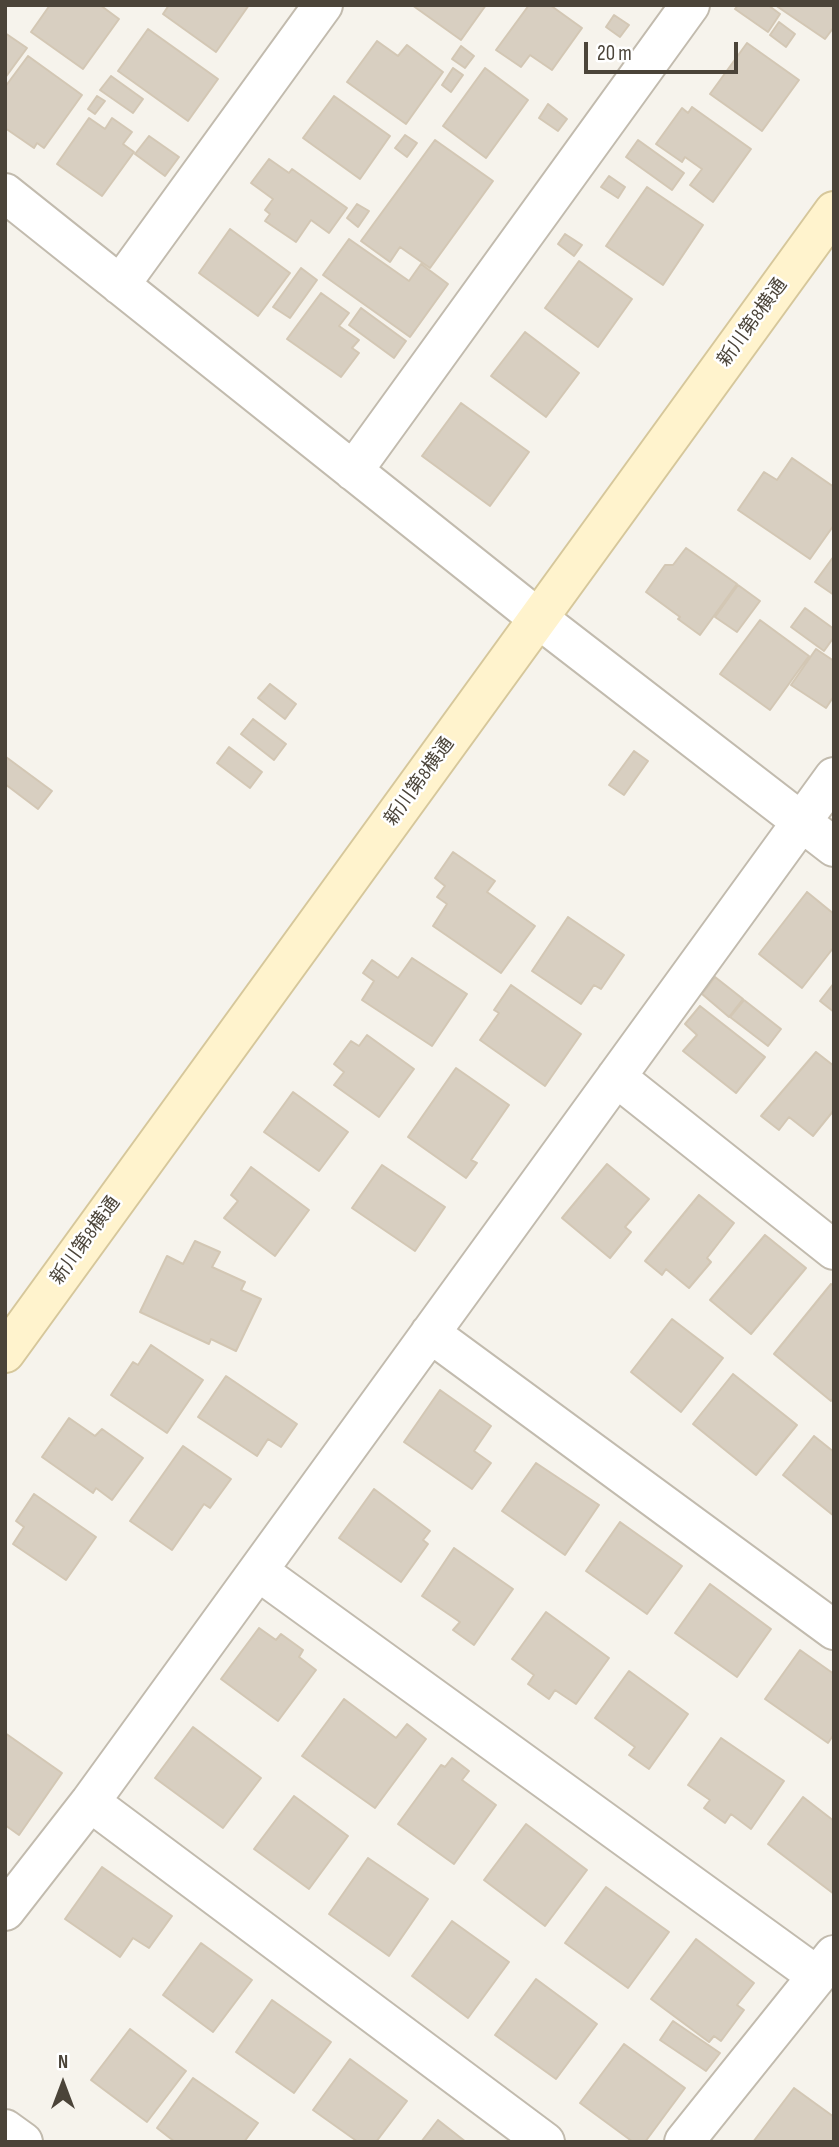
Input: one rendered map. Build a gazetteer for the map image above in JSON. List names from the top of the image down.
{
  "streets": {
    "street": ["新川第8横通"]
  },
  "scale_bar": "20 m",
  "north": "top"
}
